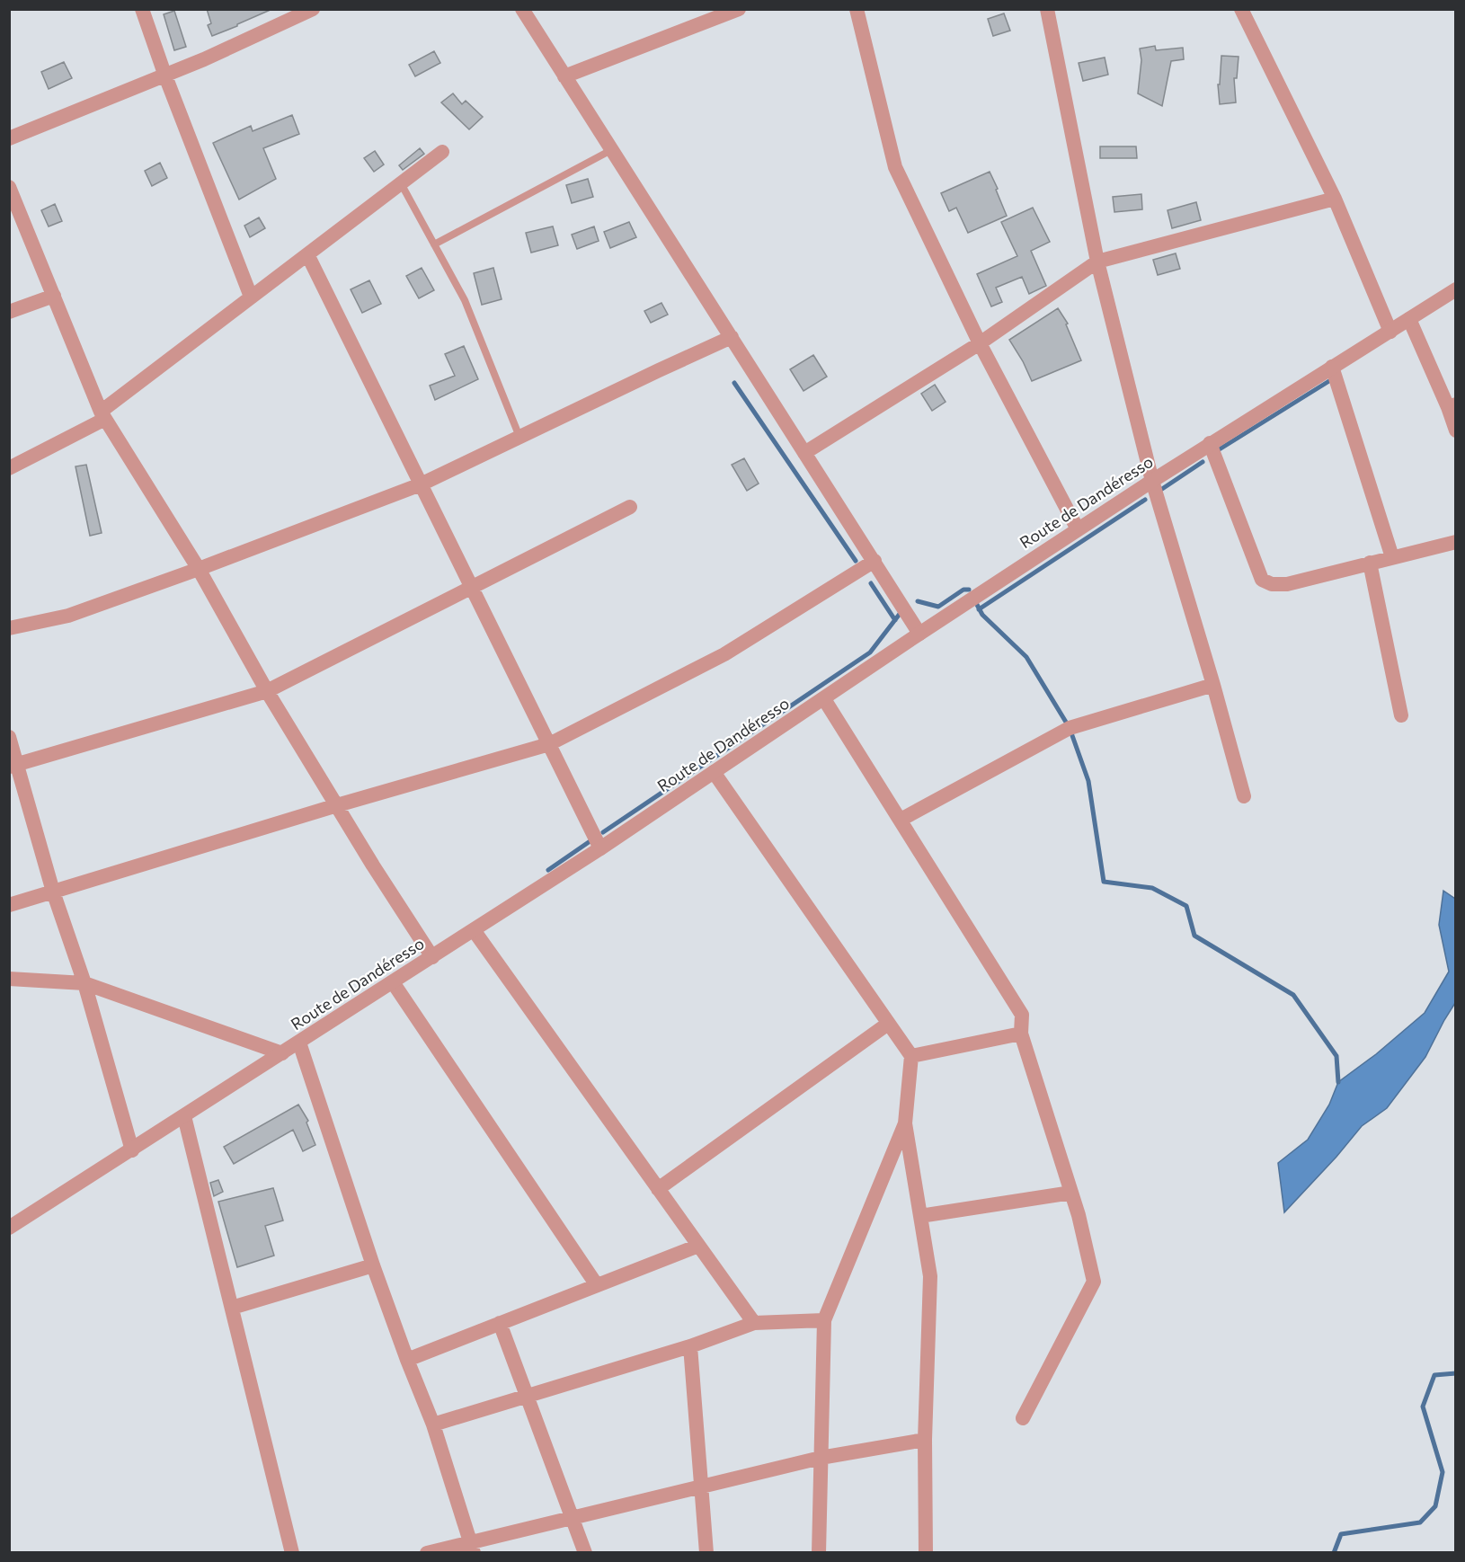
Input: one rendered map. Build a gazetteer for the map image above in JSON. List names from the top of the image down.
{
  "streets": {
    "street": ["Route de Dandéresso"]
  }
}
